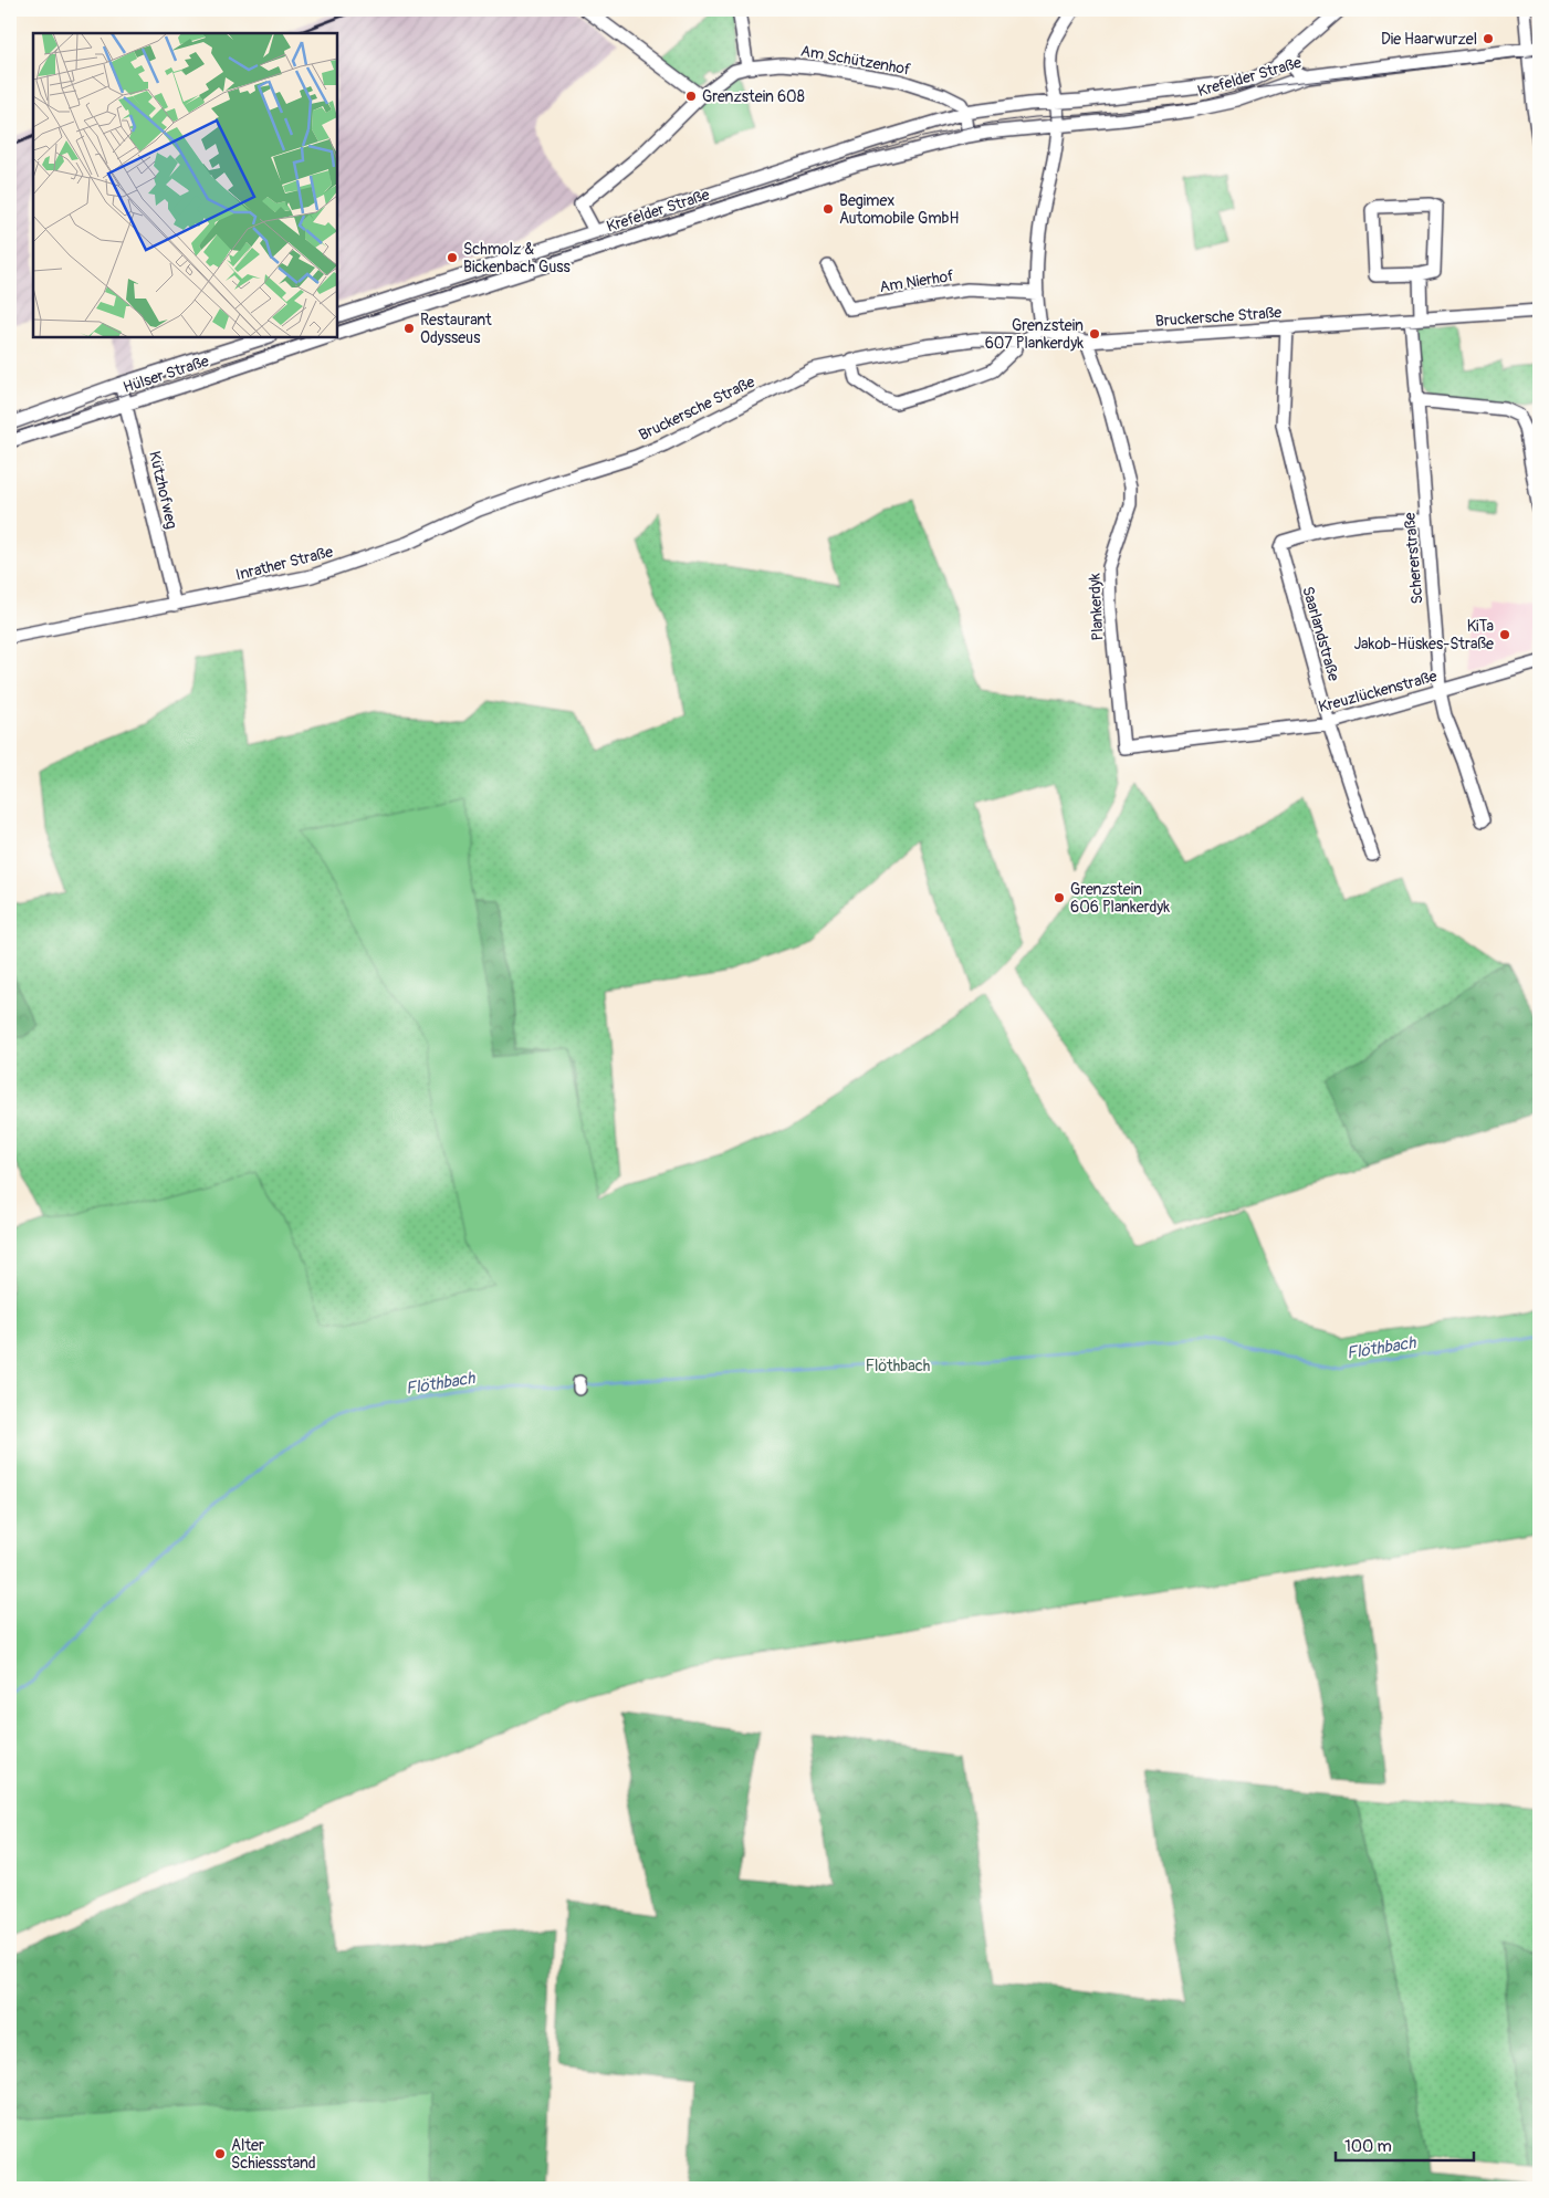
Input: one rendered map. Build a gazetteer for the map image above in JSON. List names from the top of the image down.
{
  "streets": {
    "street": [
      "Am Schützenhof",
      "Krefelder Straße",
      "Am Nierhof",
      "Bruckersche Straße",
      "Hülser Straße",
      "Kützhofweg",
      "Schererstraße",
      "Inrather Straße",
      "Plankerdyk",
      "Saarlandstraße",
      "Kreuzlückenstraße"
    ]
  },
  "crossings": [
    ["Am Schützenhof", "Krefelder Straße"],
    ["Bruckersche Straße", "Schererstraße"],
    ["Bruckersche Straße", "Inrather Straße"],
    ["Bruckersche Straße", "Plankerdyk"],
    ["Hülser Straße", "Kützhofweg"],
    ["Kützhofweg", "Inrather Straße"],
    ["Schererstraße", "Saarlandstraße"],
    ["Schererstraße", "Kreuzlückenstraße"],
    ["Plankerdyk", "Kreuzlückenstraße"],
    ["Saarlandstraße", "Kreuzlückenstraße"]
  ],
  "water": ["Flöthbach"],
  "parks": ["Flöthbach"],
  "places": [
    "Die Haarwurzel",
    "Grenzstein 608",
    "Begimex Automobile GmbH",
    "Schmolz & Bickenbach Guss",
    "Restaurant Odysseus",
    "Grenzstein 607 Plankerdyk",
    "KiTa Jakob-Hüskes-Straße",
    "Grenzstein 606 Plankerdyk",
    "Alter Schiessstand"
  ],
  "scale_bar": "100 m"
}
